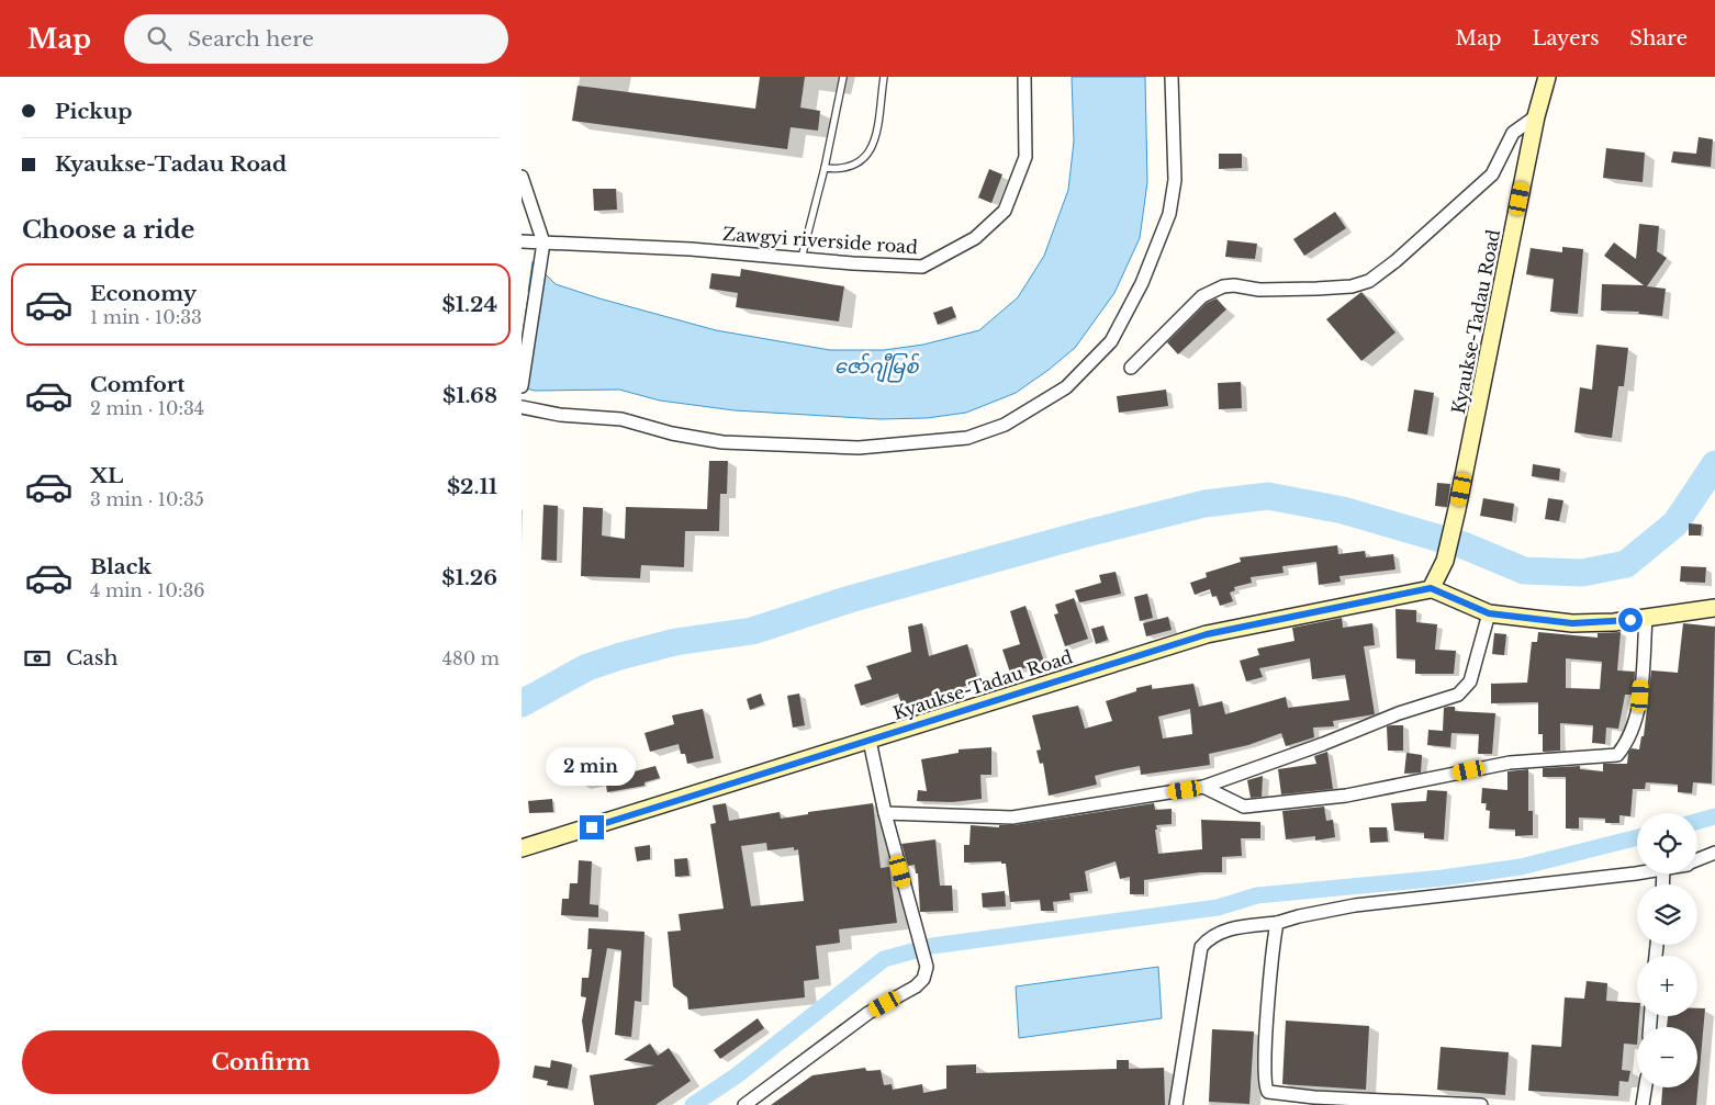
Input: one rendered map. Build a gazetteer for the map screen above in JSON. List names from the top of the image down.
{
  "streets": {
    "main road": ["Kyaukse-Tadau Road"],
    "street": ["Zawgyi riverside road"]
  },
  "water": ["ဇော်ဂျီမြစ်"],
  "page": {
    "header": "Map",
    "search": "Search here",
    "nav": ["Map", "Layers", "Share"],
    "banner": ["Pickup", "Kyaukse-Tadau Road"],
    "heading": "Choose a ride",
    "list": [
      {
        "name": "Economy",
        "note": "1 min · 10:33",
        "value": "$1.24"
      },
      {
        "name": "Comfort",
        "note": "2 min · 10:34",
        "value": "$1.68"
      },
      {
        "name": "XL",
        "note": "3 min · 10:35",
        "value": "$2.11"
      },
      {
        "name": "Black",
        "note": "4 min · 10:36",
        "value": "$1.26"
      }
    ],
    "pay": ["Cash", "480 m"],
    "bubble": "2 min",
    "map_buttons": ["+", "−"],
    "buttons": "Confirm"
  }
}
